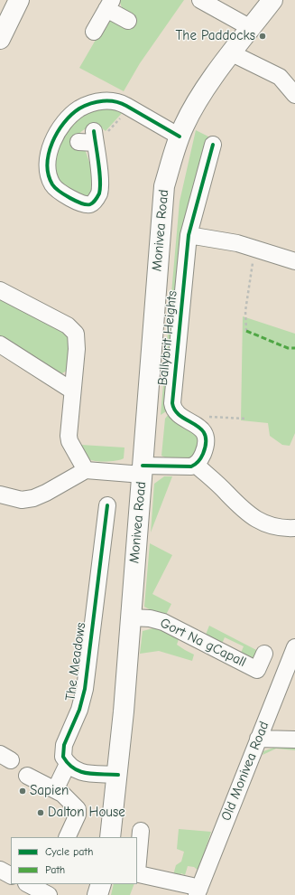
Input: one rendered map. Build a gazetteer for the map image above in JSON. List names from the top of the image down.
{
  "streets": {
    "main road": ["Monivea Road"],
    "street": [
      "Ballybrit Heights",
      "Gort Na gCapall",
      "The Meadows",
      "Old Monivea Road"
    ]
  },
  "crossings": [
    ["Monivea Road", "Gort Na gCapall"]
  ],
  "places": ["The Paddocks", "Sapien", "Dalton House"],
  "legend": ["Cycle path", "Path"]
}
